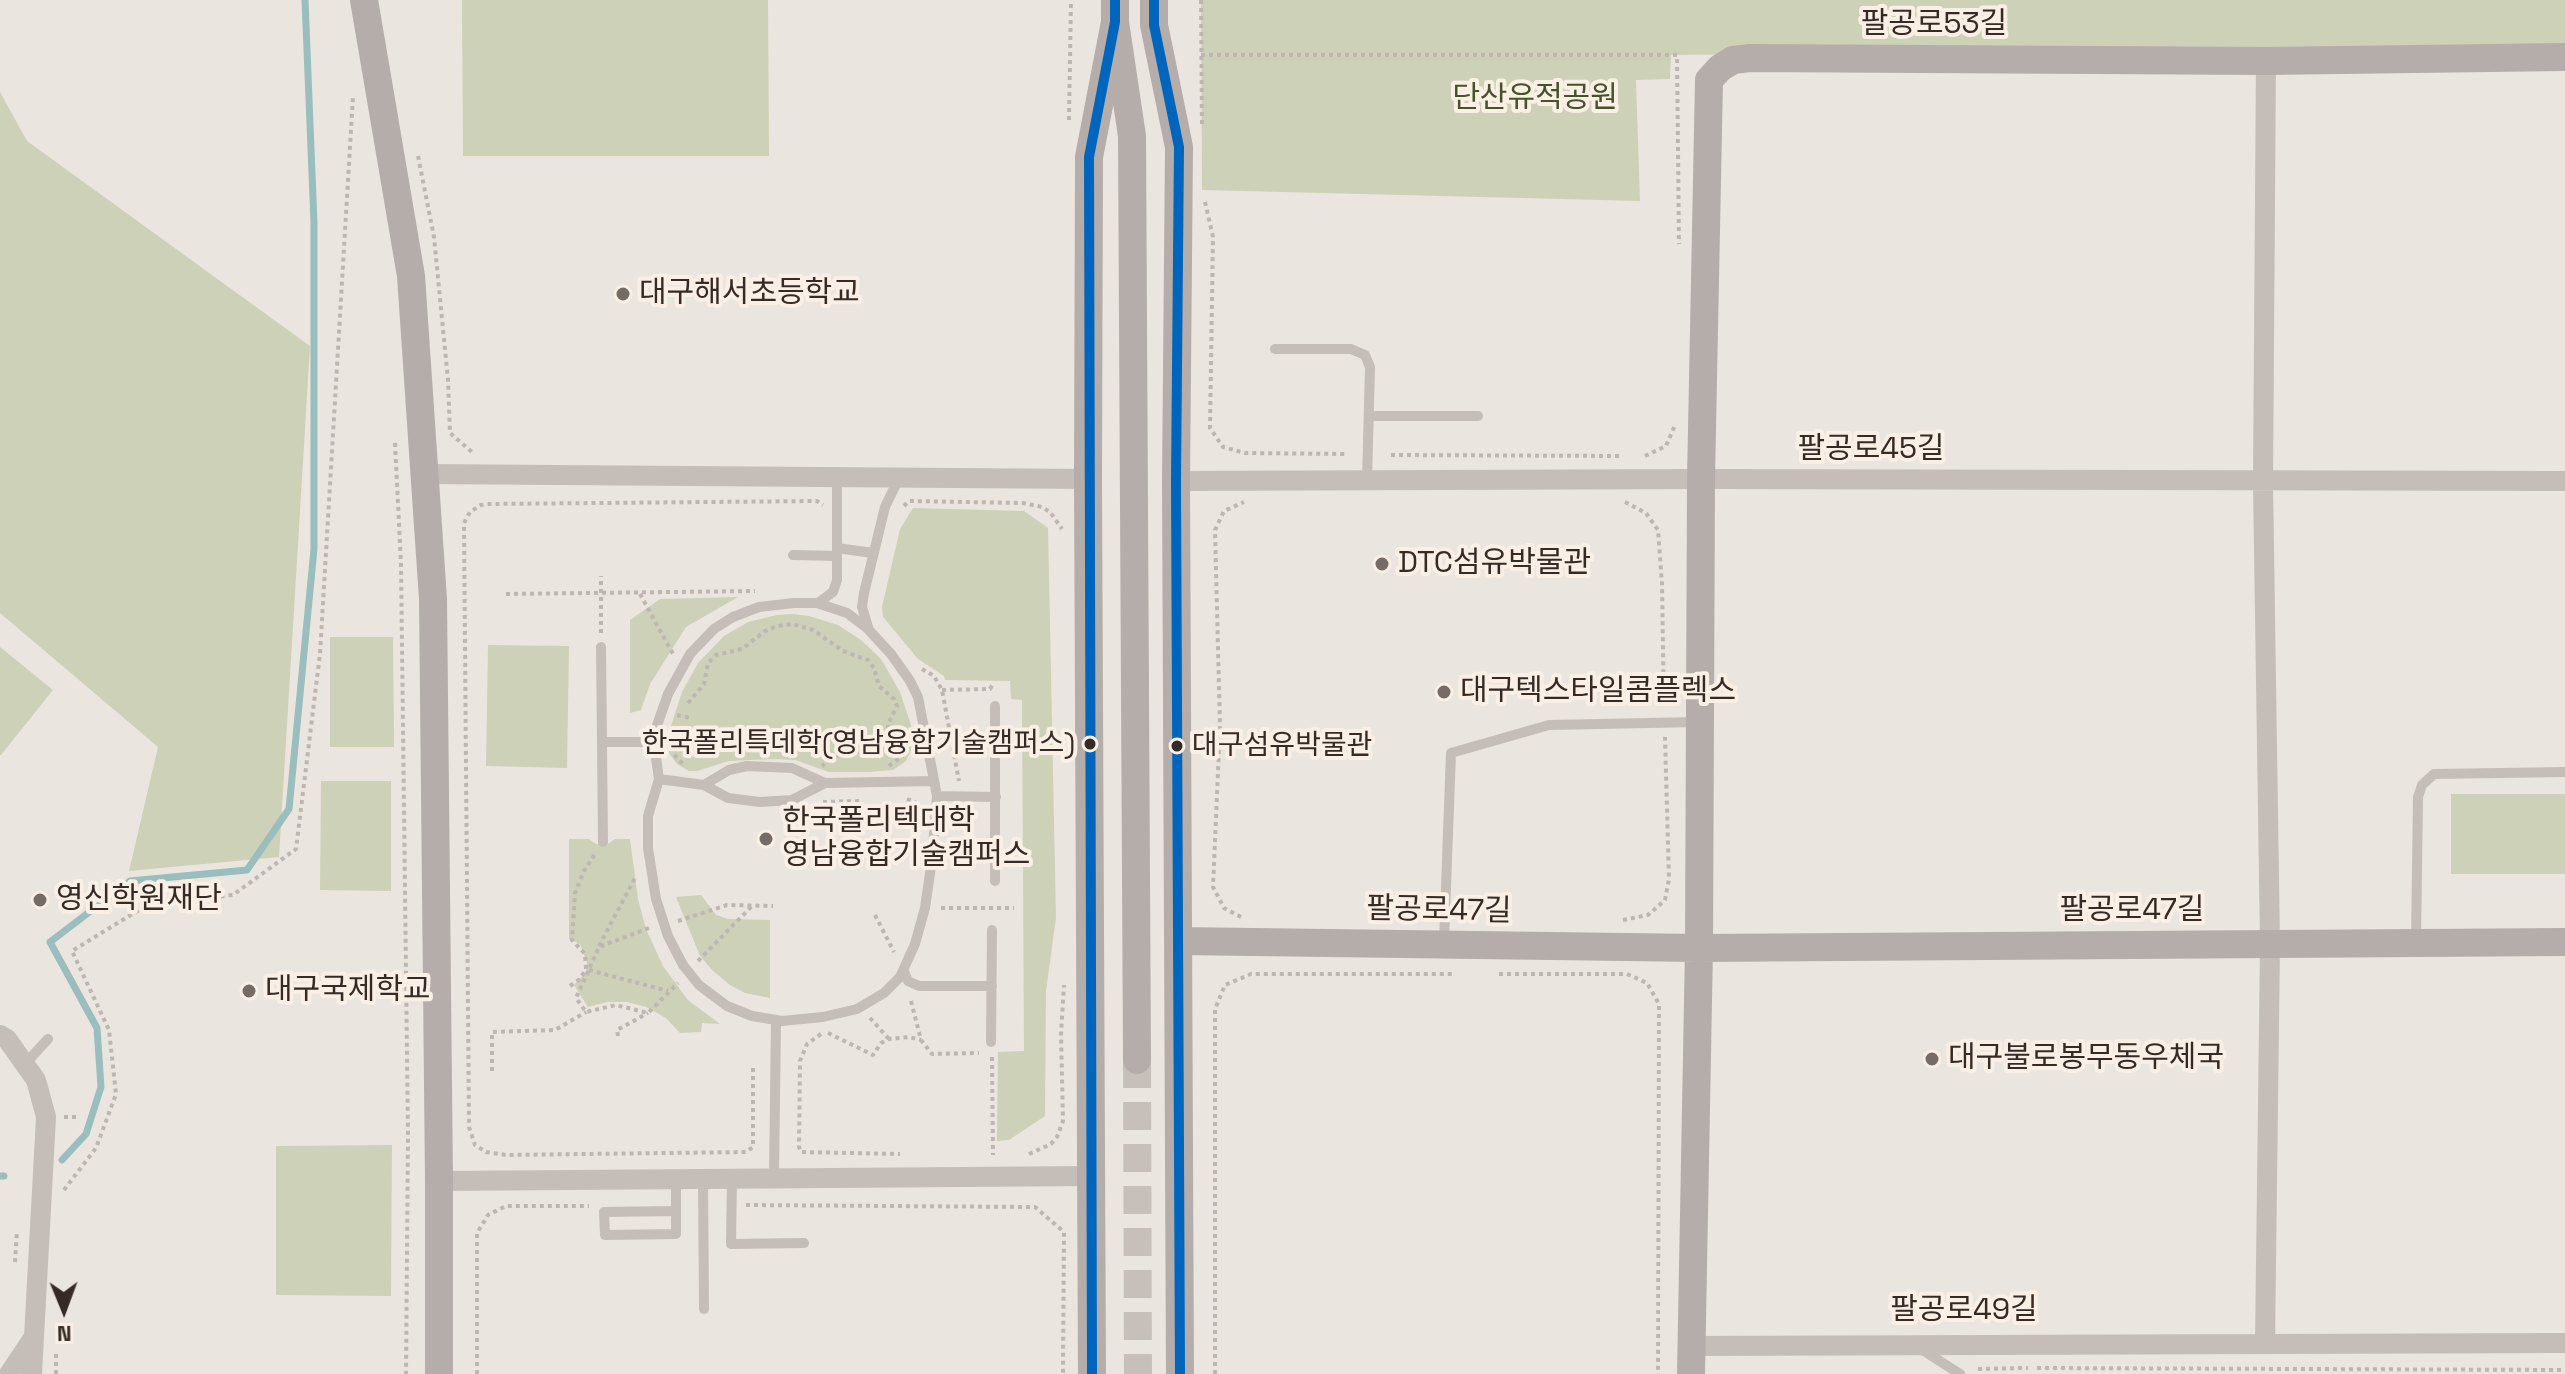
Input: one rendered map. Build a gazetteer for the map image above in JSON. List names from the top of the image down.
{
  "streets": {
    "street": [
      "팔공로53길",
      "팔공로45길",
      "팔공로47길",
      "팔공로49길"
    ]
  },
  "crossings": [
    ["팔공로53길", "팔공로45길"],
    ["팔공로53길", "팔공로47길"]
  ],
  "parks": ["단산유적공원"],
  "places": [
    "대구해서초등학교",
    "DTC섬유박물관",
    "대구텍스타일콤플렉스",
    "한국폴리특데학(영남융합기술캠퍼스)",
    "대구섬유박물관",
    "한국폴리텍대학 영남융합기술캠퍼스",
    "영신학원재단",
    "대구국제학교",
    "대구불로봉무동우체국"
  ],
  "north": "bottom"
}
